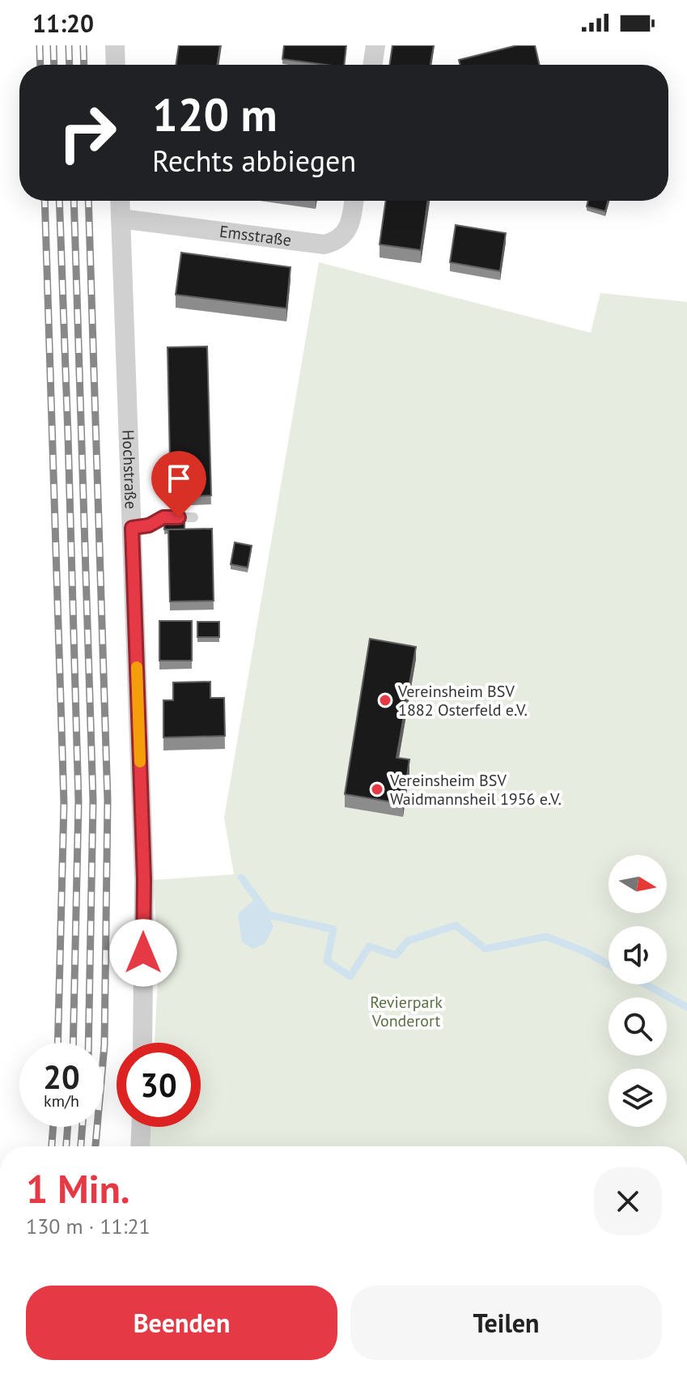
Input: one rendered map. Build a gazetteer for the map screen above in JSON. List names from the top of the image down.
{
  "streets": {
    "street": ["Emsstraße", "Hochstraße"]
  },
  "crossings": [
    ["Emsstraße", "Hochstraße"]
  ],
  "parks": ["Revierpark Vonderort"],
  "places": ["Vereinsheim BSV 1882 Osterfeld e.V.", "Vereinsheim BSV Waidmannsheil 1956 e.V."],
  "north": "right",
  "page": {
    "status": "11:20",
    "turn": ["120 m", "Rechts abbiegen"],
    "speed": "20 km/h",
    "limit": "30",
    "heading": ["1 Min.", "130 m · 11:21"],
    "buttons": ["Beenden", "Teilen"]
  }
}
